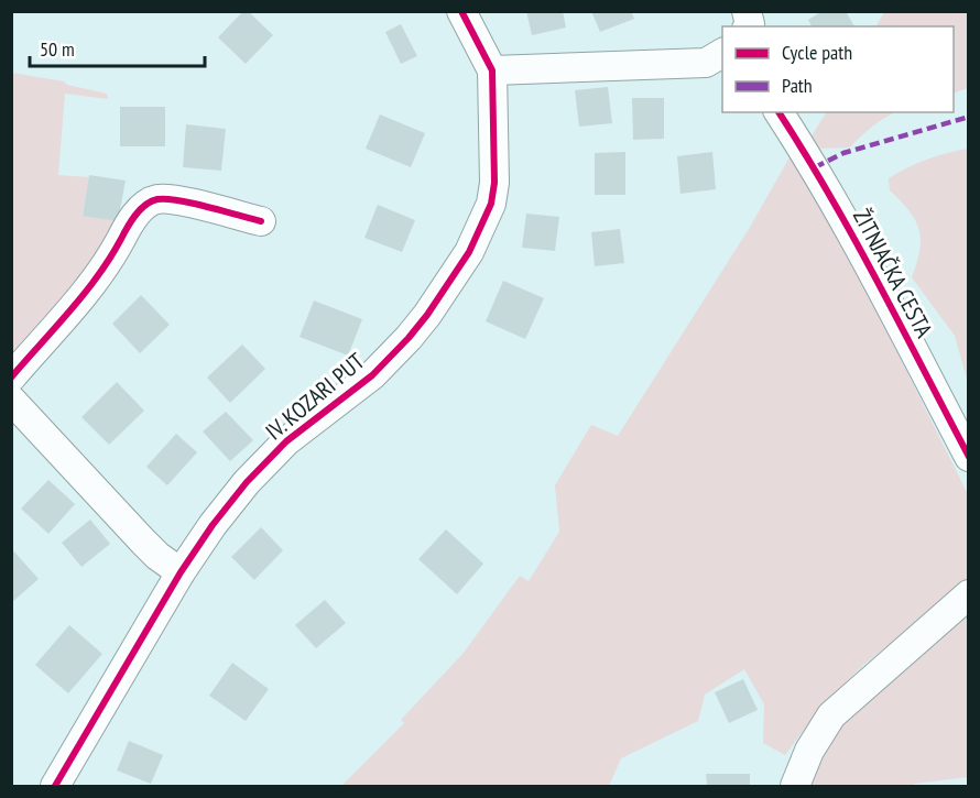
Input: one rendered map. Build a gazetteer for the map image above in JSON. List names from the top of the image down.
{
  "streets": {
    "street": ["ŽITNJAČKA CESTA", "IV. KOZARI PUT"]
  },
  "legend": ["Cycle path", "Path"],
  "scale_bar": "50 m"
}
